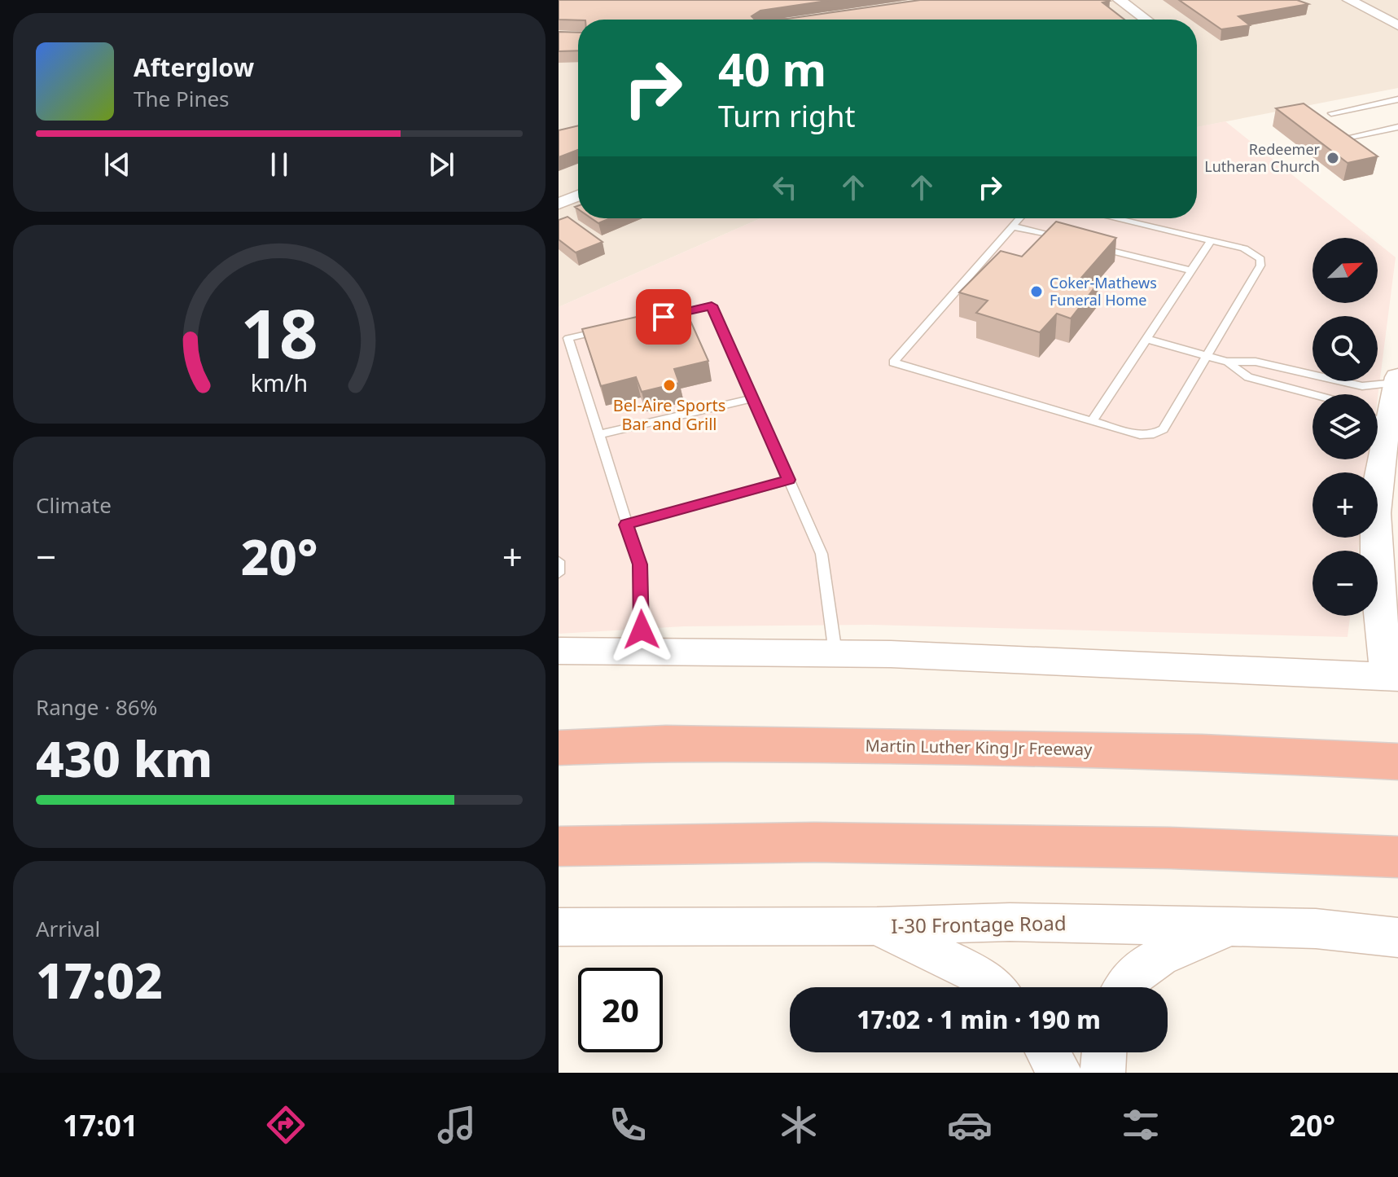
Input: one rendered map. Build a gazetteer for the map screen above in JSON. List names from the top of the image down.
{
  "streets": {
    "highway": ["Martin Luther King Jr Freeway"],
    "main road": ["I-30 Frontage Road"]
  },
  "places": ["Redeemer Lutheran Church", "Coker-Mathews Funeral Home", "Bel-Aire Sports Bar and Grill"],
  "north": "top right",
  "page": {
    "turn": ["40 m", "Turn right"],
    "song": ["Afterglow", "The Pines"],
    "map_buttons": ["+", "−"],
    "tile": [
      "Climate",
      ["Range · 86%", "430 km"],
      ["Arrival", "17:02"]
    ],
    "heat": ["−", "20°", "+"],
    "limit": "20",
    "trip": "17:02 · 1 min · 190 m",
    "tabs": ["17:01", "20°"],
    "gauge": ["18", "km/h"]
  }
}
